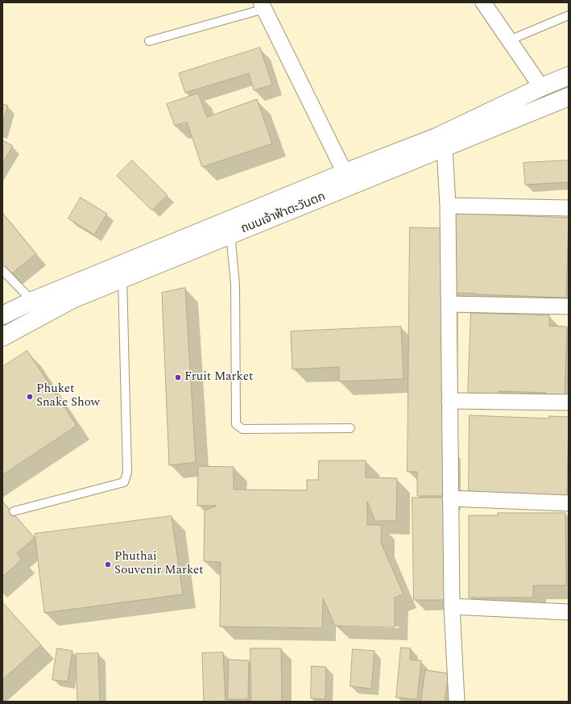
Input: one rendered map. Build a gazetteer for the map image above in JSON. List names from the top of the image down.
{
  "streets": {
    "main road": ["ถนนเจ้าฟ้าตะวันตก"]
  },
  "places": ["Fruit Market", "Phuket Snake Show", "Phuthai Souvenir Market"]
}
